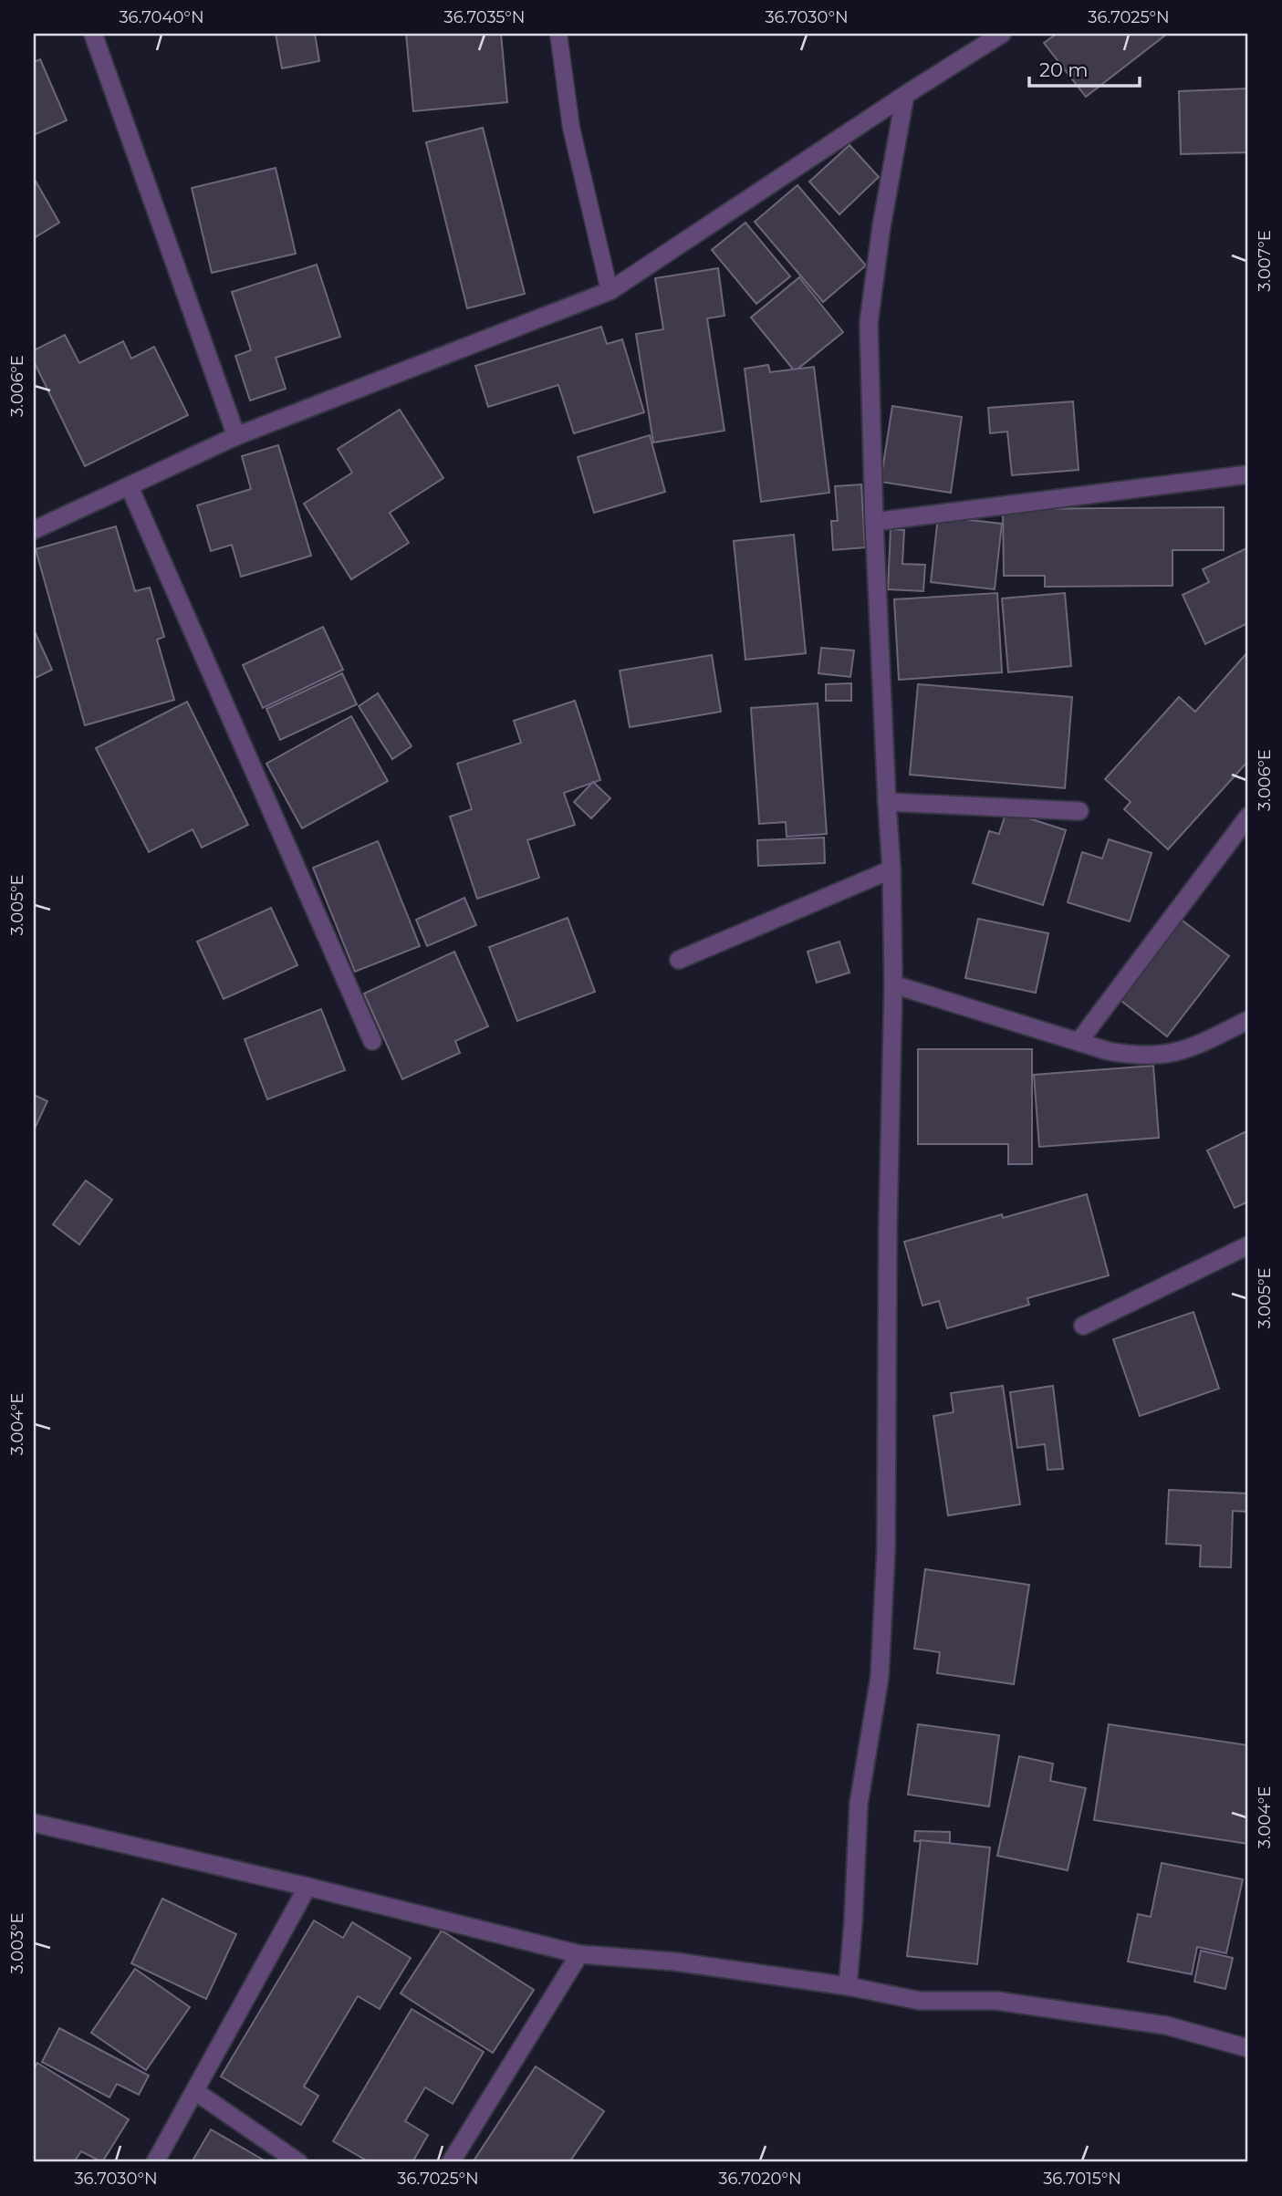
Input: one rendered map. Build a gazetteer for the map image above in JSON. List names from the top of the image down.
{
  "scale_bar": "20 m",
  "coordinates": [
    "36.7040°N",
    "36.7035°N",
    "36.7030°N",
    "36.7025°N",
    "3.007°E",
    "3.006°E",
    "3.005°E",
    "3.004°E",
    "3.003°E",
    "36.7020°N",
    "36.7015°N"
  ]
}
